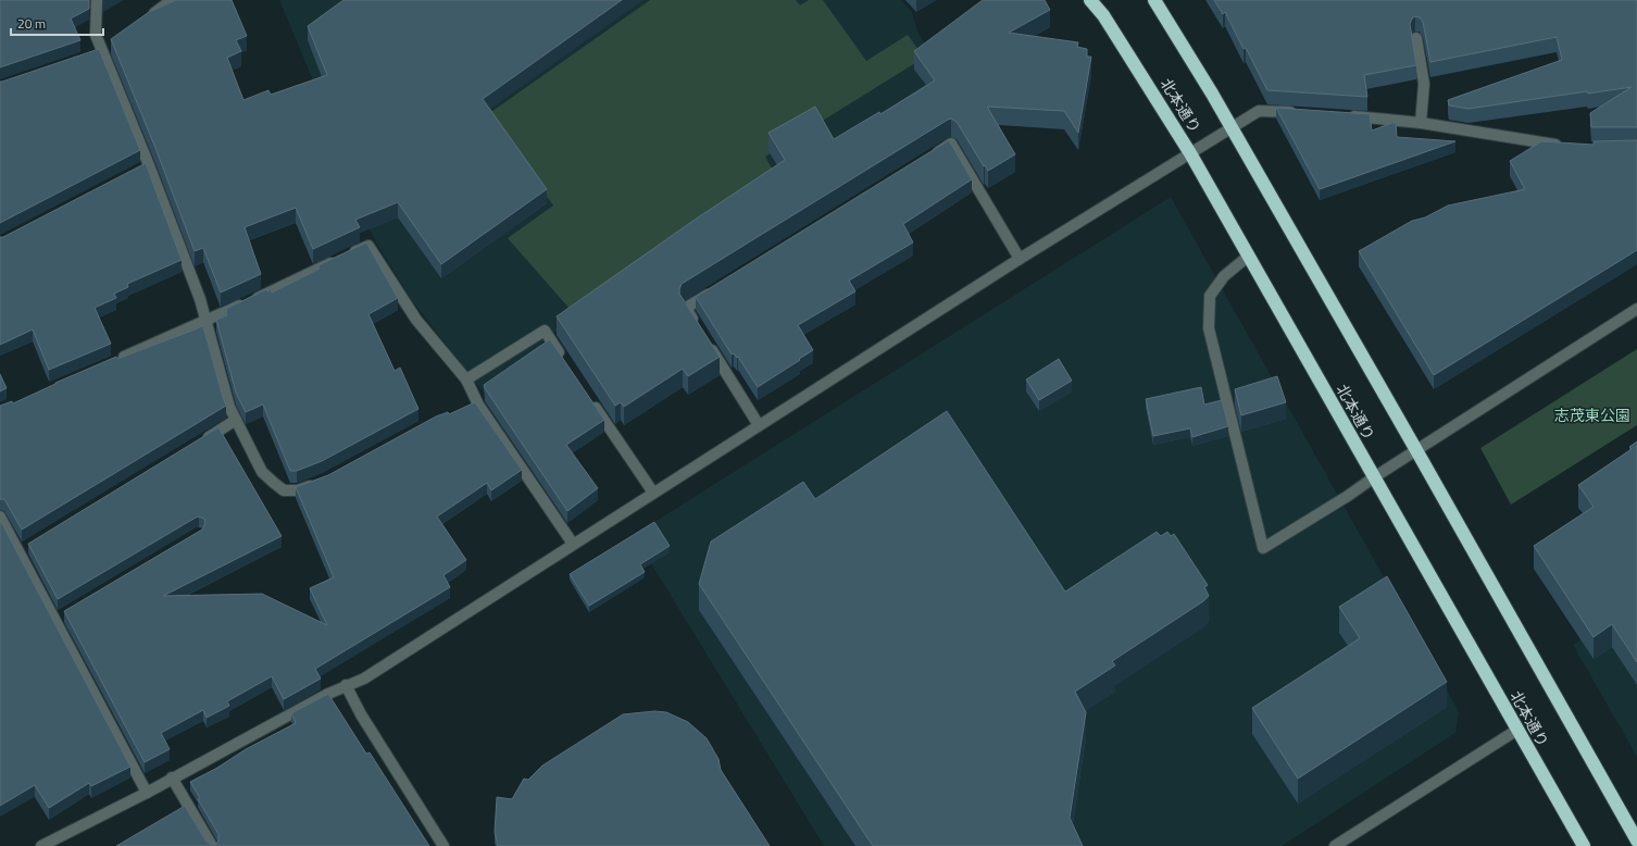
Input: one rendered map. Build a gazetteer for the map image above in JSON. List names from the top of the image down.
{
  "streets": {
    "highway": ["北本通り"]
  },
  "parks": ["志茂東公園"],
  "scale_bar": "20 m"
}
